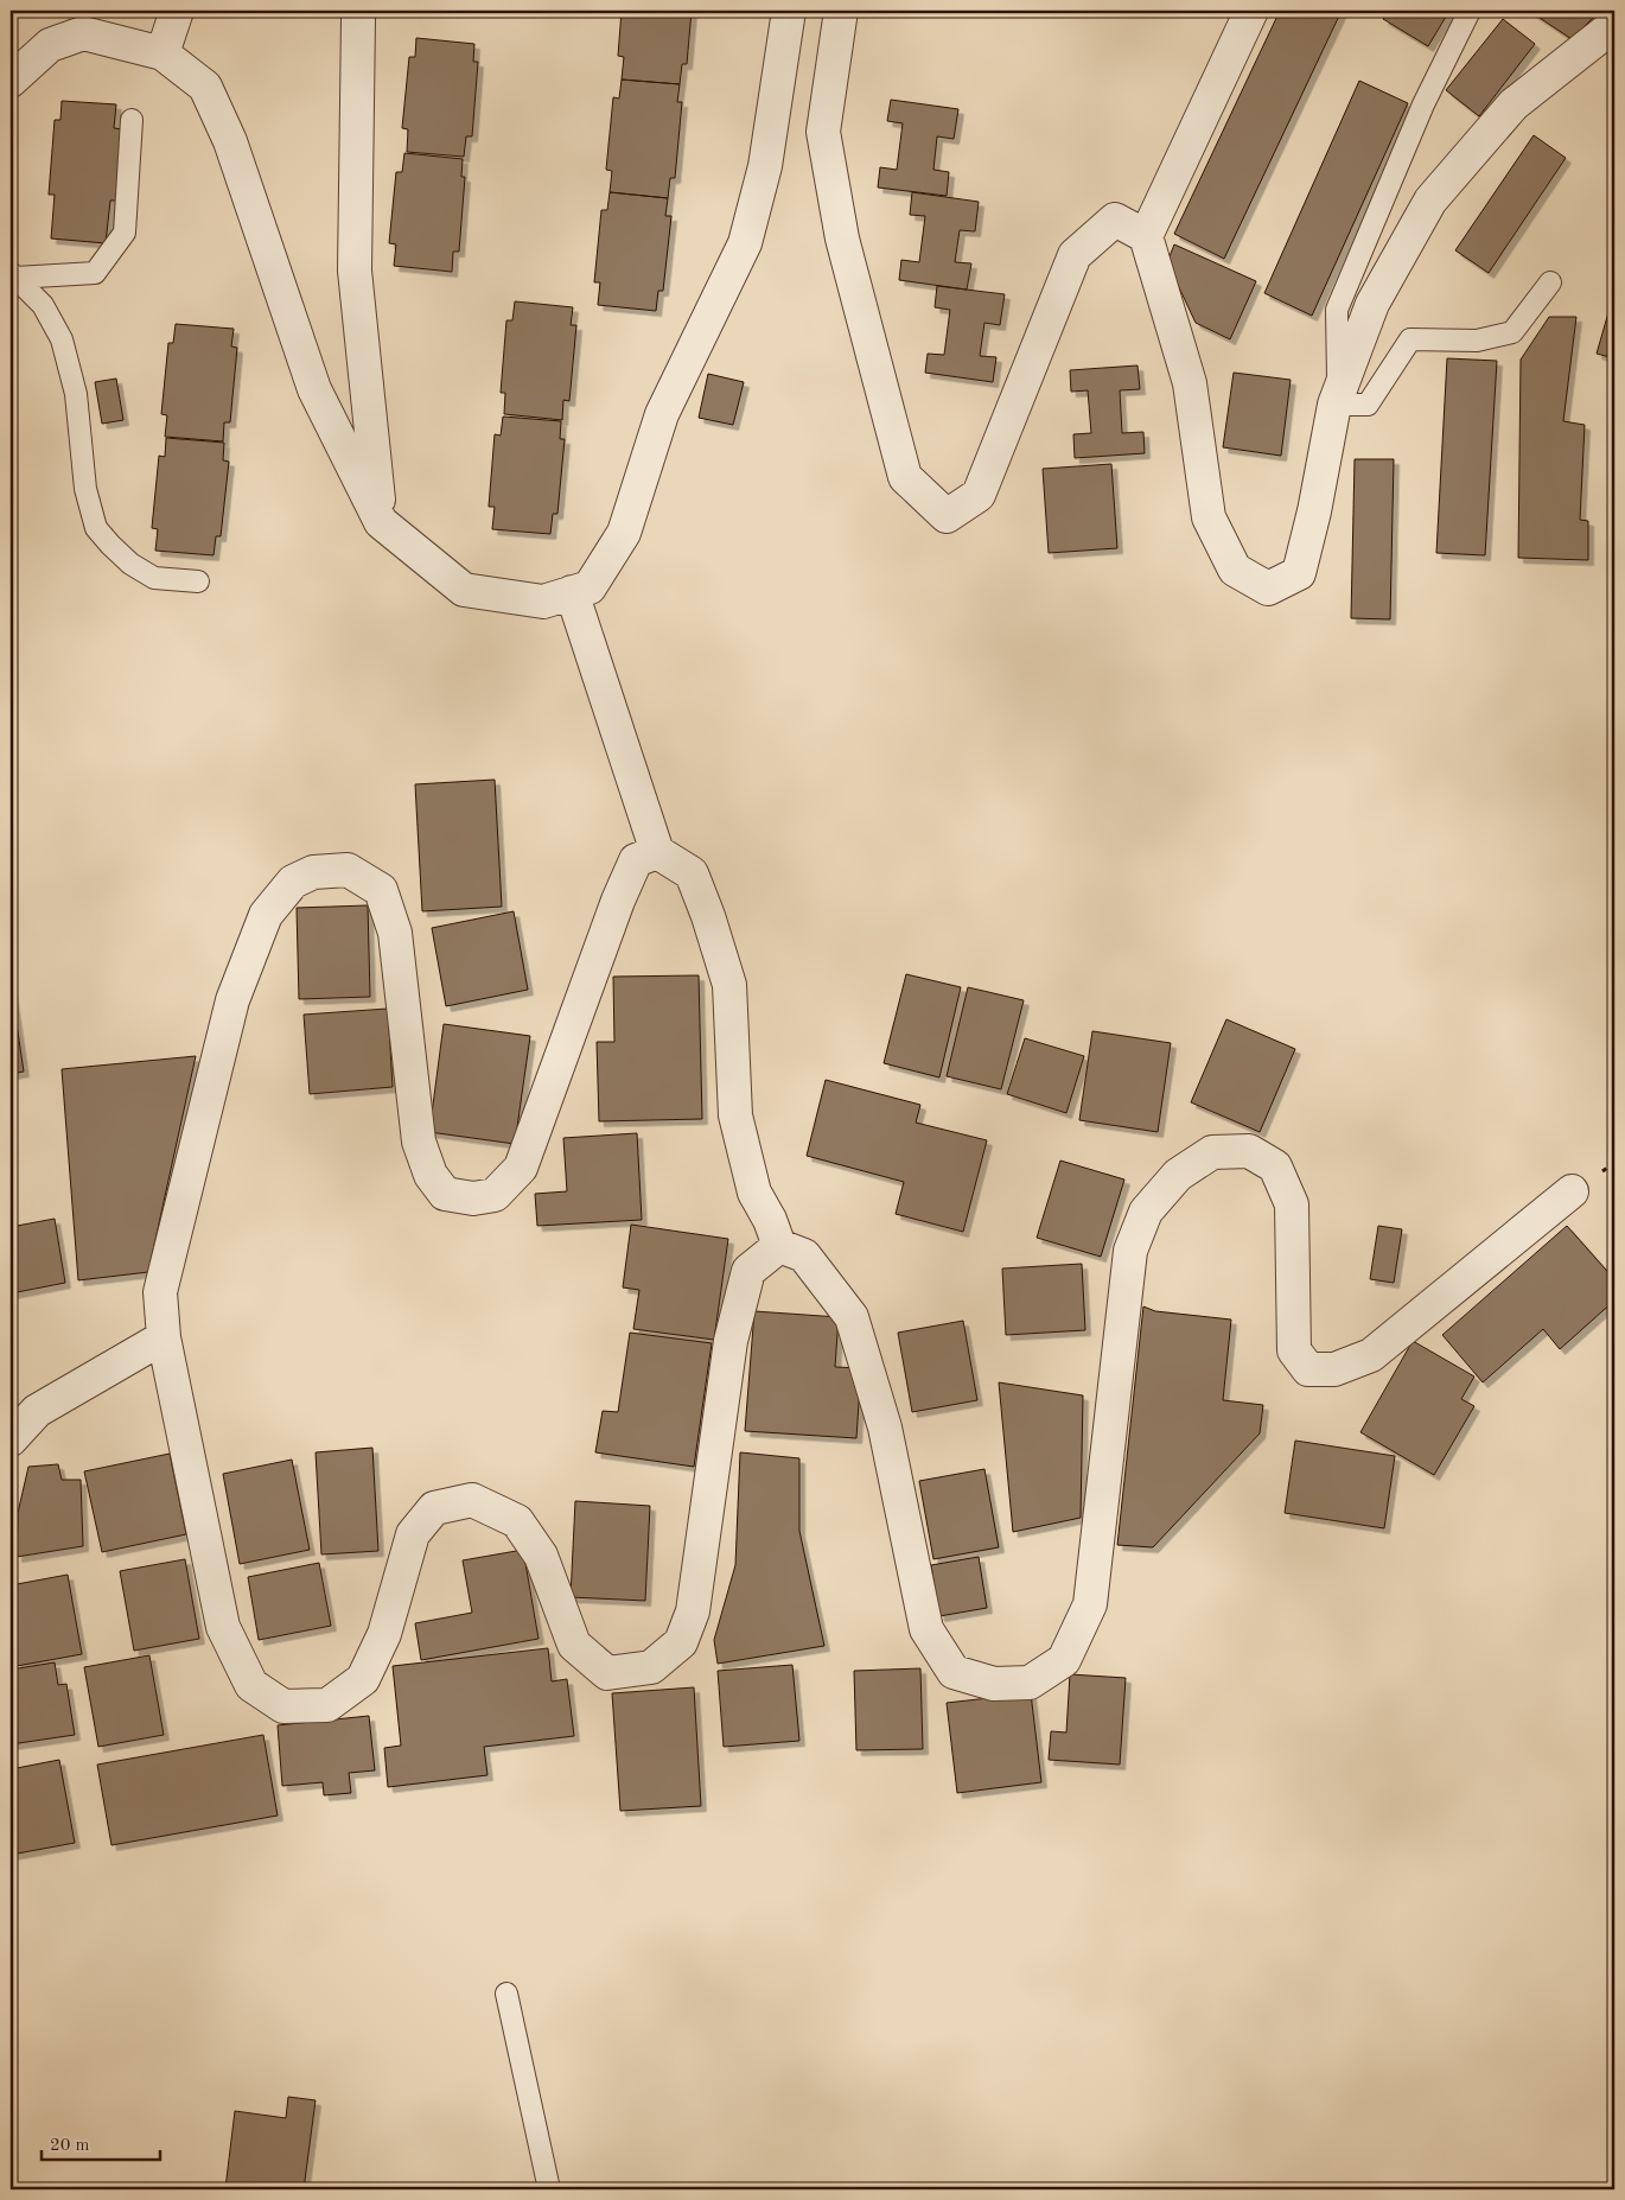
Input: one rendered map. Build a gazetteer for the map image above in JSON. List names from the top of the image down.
{
  "scale_bar": "20 m"
}
